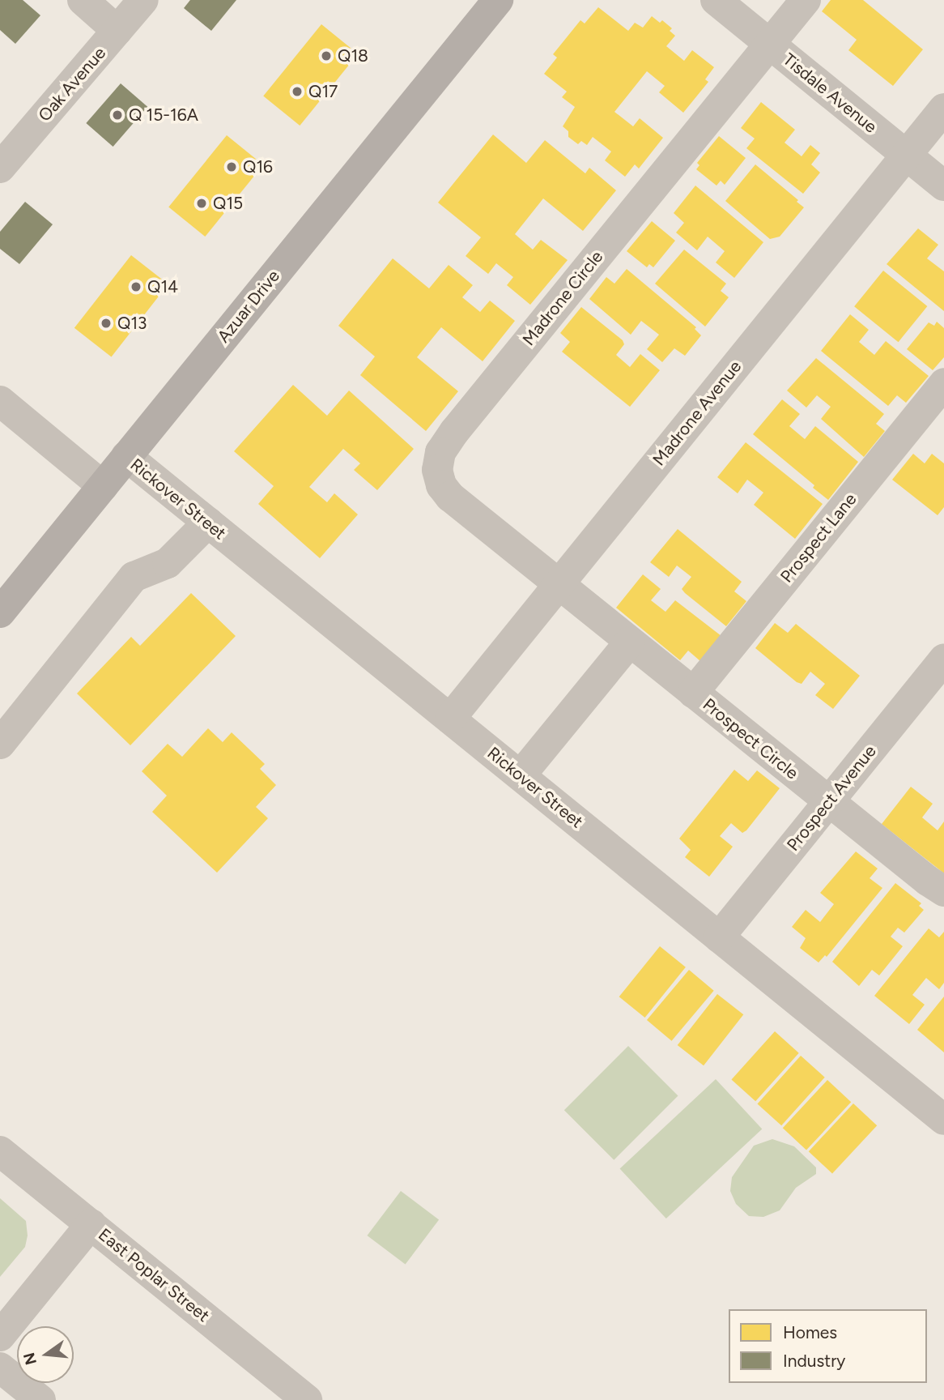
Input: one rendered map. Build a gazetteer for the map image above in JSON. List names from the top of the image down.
{
  "streets": {
    "main road": ["Azuar Drive"],
    "street": [
      "Oak Avenue",
      "Tisdale Avenue",
      "Madrone Circle",
      "Madrone Avenue",
      "Rickover Street",
      "Prospect Lane",
      "Prospect Circle",
      "Prospect Avenue",
      "East Poplar Street"
    ]
  },
  "crossings": [
    ["Tisdale Avenue", "Madrone Circle"],
    ["Tisdale Avenue", "Madrone Avenue"],
    ["Madrone Circle", "Madrone Avenue"],
    ["Madrone Circle", "Prospect Circle"],
    ["Azuar Drive", "Rickover Street"],
    ["Madrone Avenue", "Rickover Street"],
    ["Madrone Avenue", "Prospect Circle"],
    ["Rickover Street", "Prospect Avenue"],
    ["Prospect Lane", "Prospect Circle"],
    ["Prospect Circle", "Prospect Avenue"]
  ],
  "places": [
    "Q18",
    "Q17",
    "Q 15-16A",
    "Q16",
    "Q15",
    "Q14",
    "Q13"
  ],
  "legend": ["Homes", "Industry"],
  "north": "left"
}
